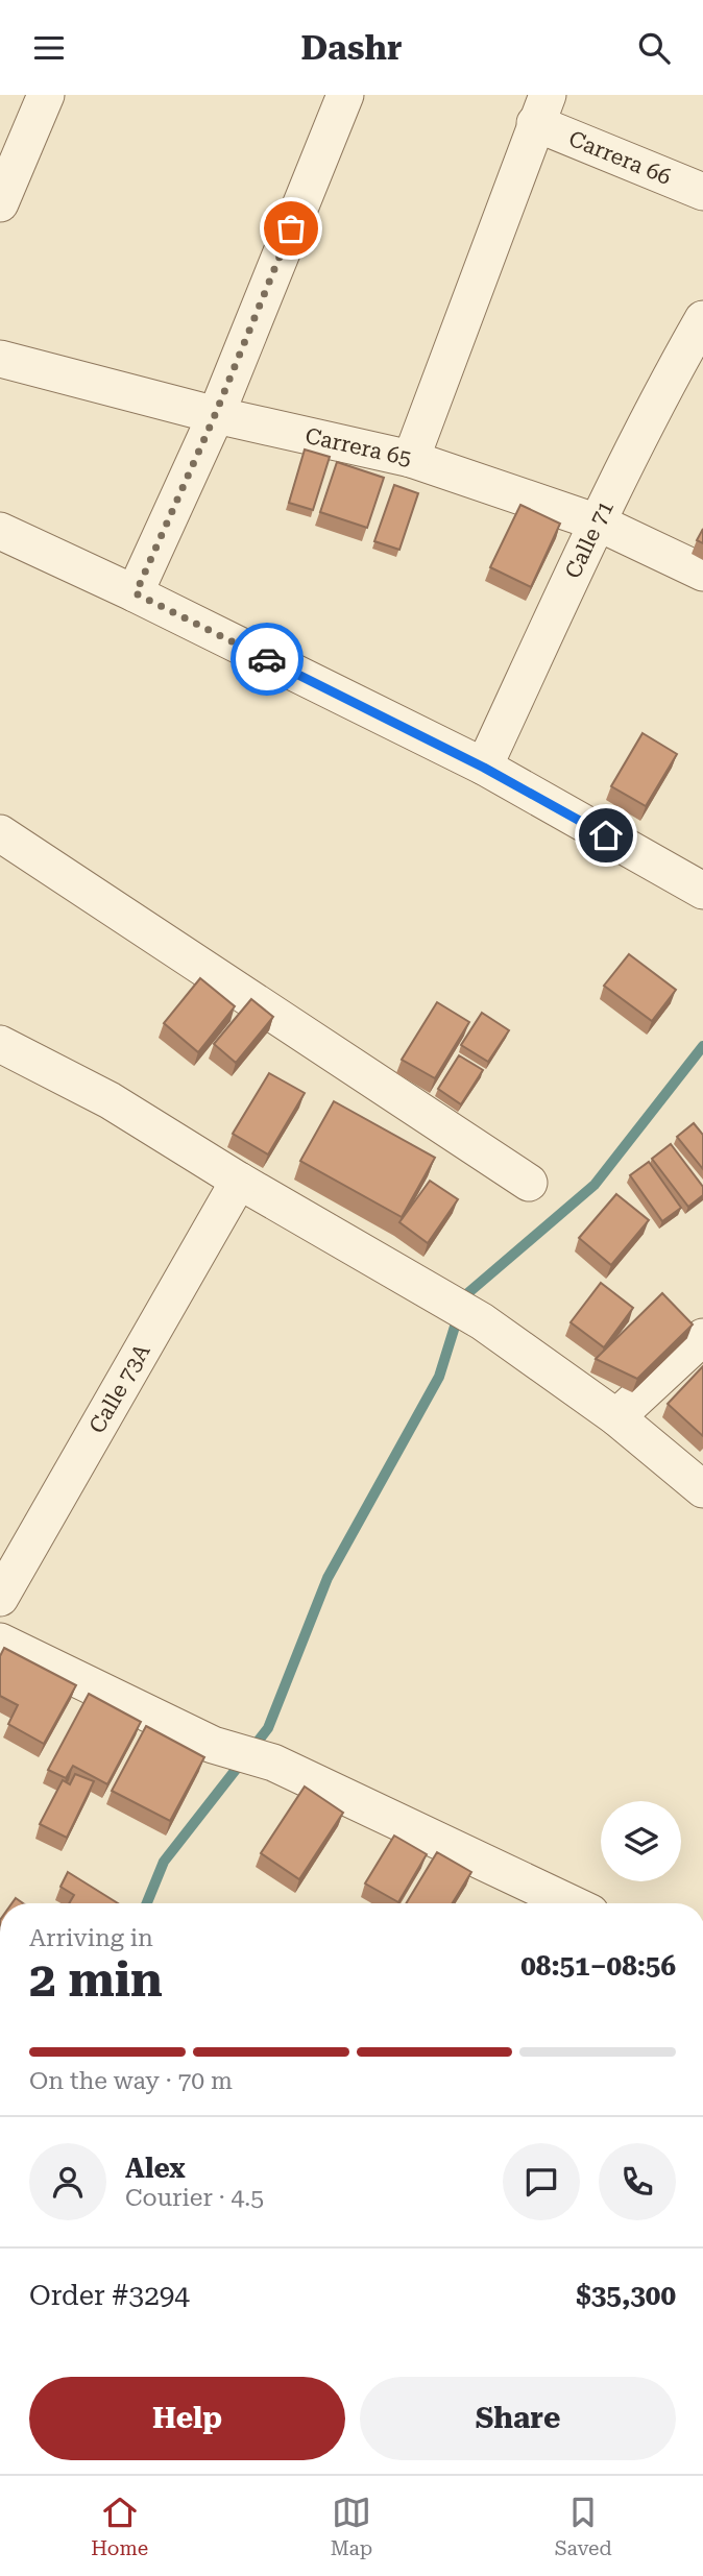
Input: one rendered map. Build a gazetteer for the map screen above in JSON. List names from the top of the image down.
{
  "streets": {
    "street": [
      "Carrera 66",
      "Carrera 65",
      "Calle 71",
      "Calle 73A"
    ]
  },
  "crossings": [
    ["Carrera 65", "Calle 71"]
  ],
  "page": {
    "header": "Dashr",
    "heading": ["2 min", "Arriving in", "08:51–08:56"],
    "panel": [
      "Alex",
      "Courier · 4.5",
      "Order #3294",
      "$35,300"
    ],
    "bar": "On the way · 70 m",
    "buttons": ["Help", "Share"],
    "tabs": ["Home", "Map", "Saved"]
  }
}
